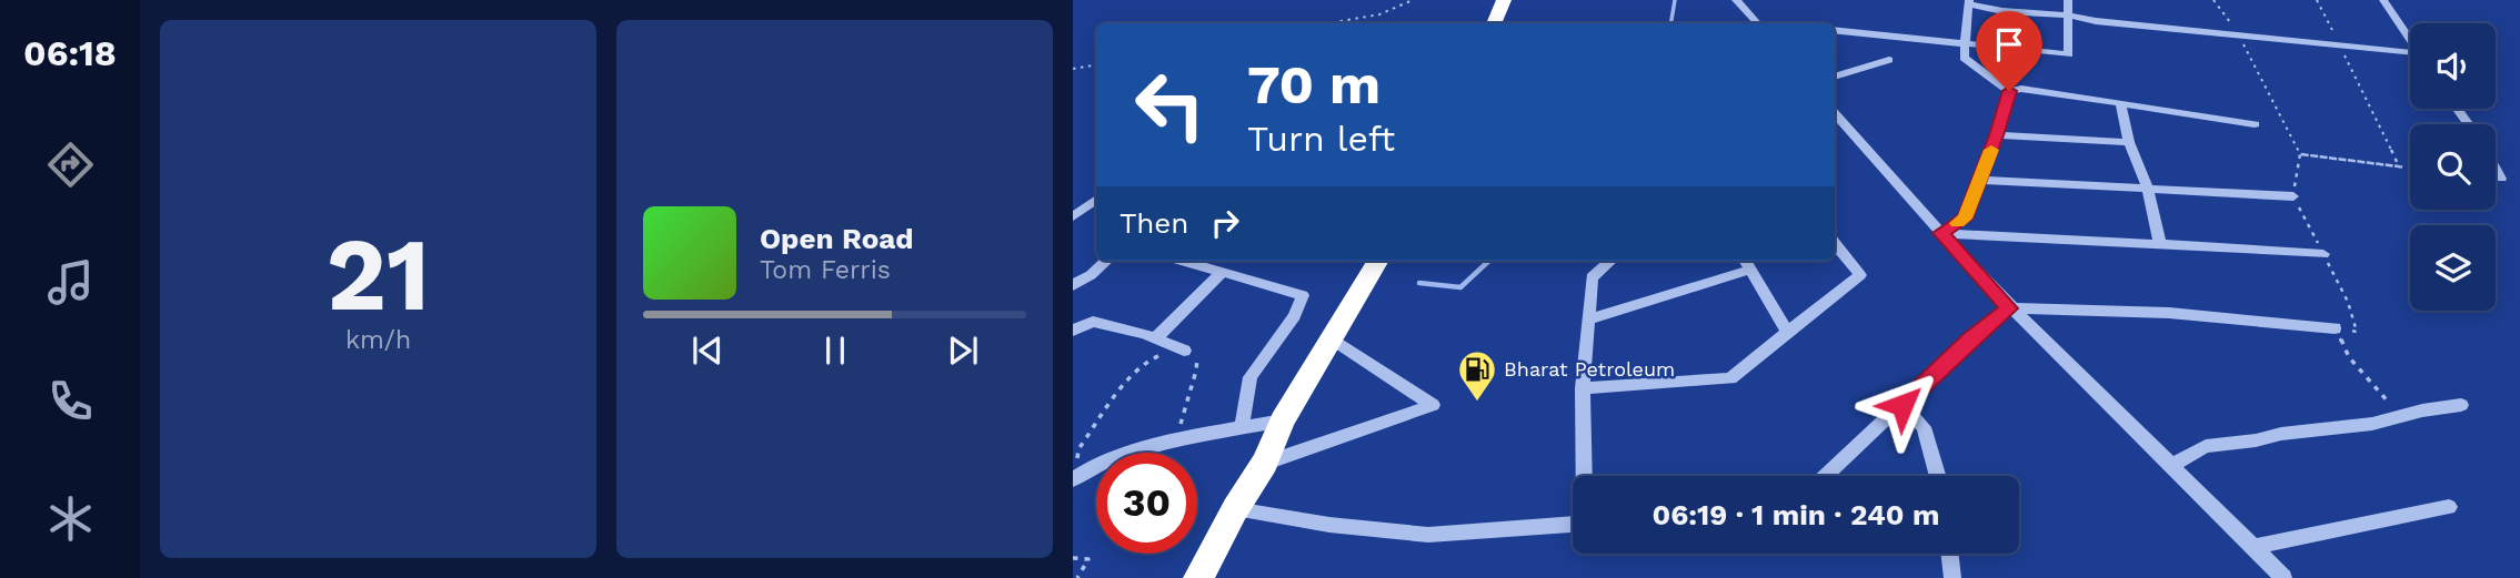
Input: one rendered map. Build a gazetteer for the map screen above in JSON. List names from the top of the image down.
{
  "places": {
    "fuel station": ["Bharat Petroleum"]
  },
  "page": {
    "tabs": "06:18",
    "tile": ["21", "km/h"],
    "turn": ["70 m", "Turn left"],
    "then": "Then",
    "song": ["Open Road", "Tom Ferris"],
    "limit": "30",
    "trip": "06:19 · 1 min · 240 m"
  }
}
